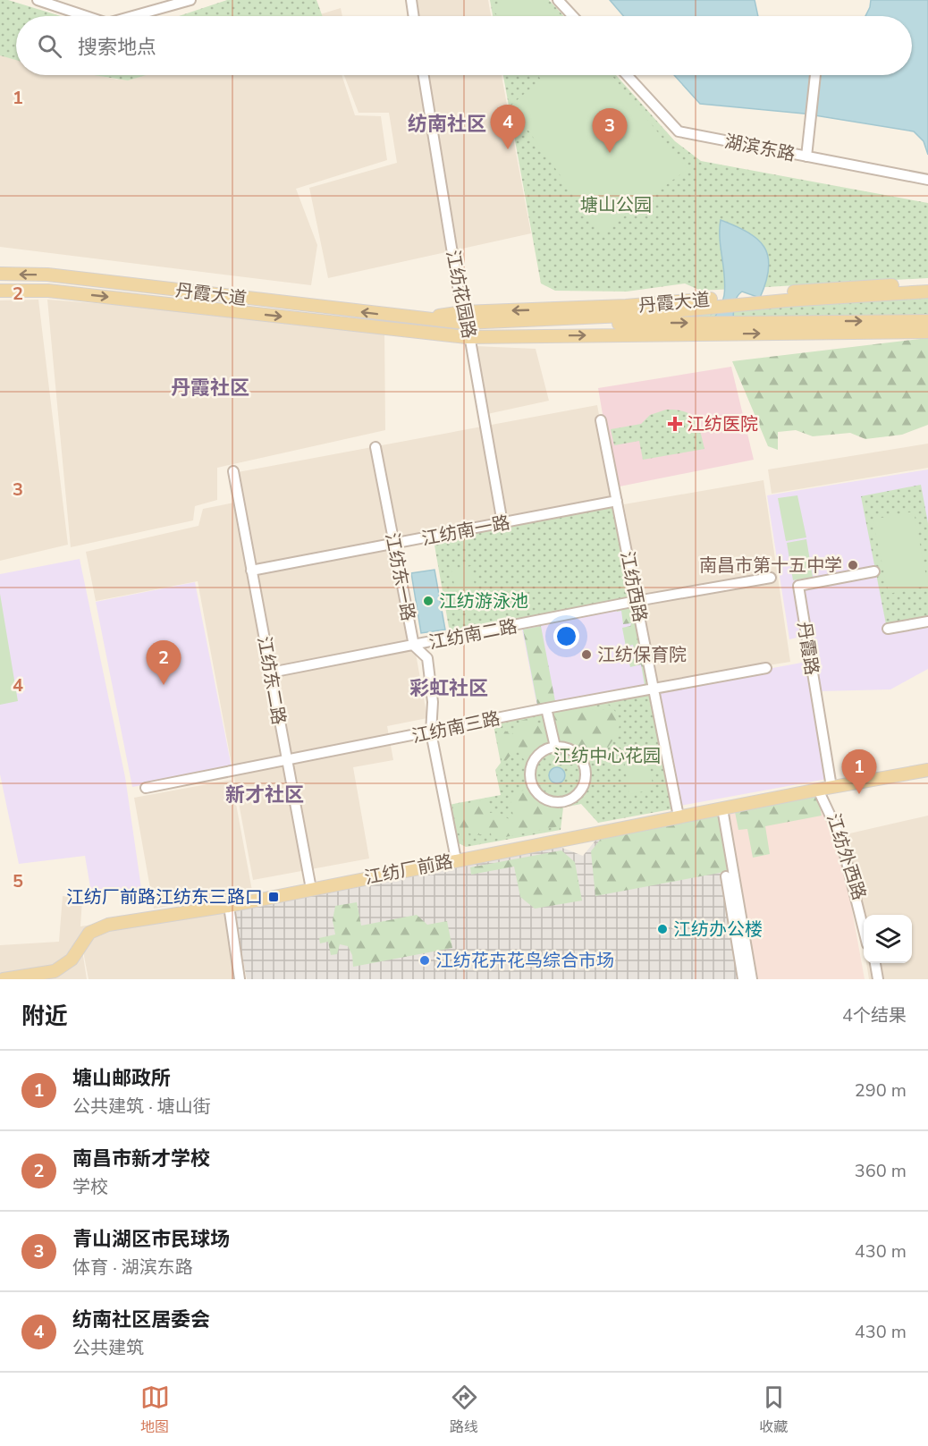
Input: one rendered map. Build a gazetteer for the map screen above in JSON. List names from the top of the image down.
{
  "streets": {
    "main road": ["丹霞大道", "江纺厂前路"],
    "street": [
      "湖滨东路",
      "江纺花园路",
      "江纺南一路",
      "江纺东一路",
      "江纺西路",
      "江纺南二路",
      "丹霞路",
      "江纺东二路",
      "江纺南三路",
      "江纺外西路"
    ]
  },
  "crossings": [
    ["丹霞大道", "江纺花园路"],
    ["江纺花园路", "江纺南一路"],
    ["江纺南一路", "江纺东一路"],
    ["江纺南一路", "江纺西路"],
    ["江纺南一路", "江纺东二路"],
    ["江纺东一路", "江纺南二路"],
    ["江纺东一路", "江纺南三路"],
    ["江纺东一路", "江纺厂前路"],
    ["江纺西路", "江纺南二路"],
    ["江纺西路", "江纺南三路"],
    ["江纺西路", "江纺厂前路"],
    ["江纺南二路", "江纺东二路"],
    ["丹霞路", "江纺外西路"],
    ["丹霞路", "江纺厂前路"],
    ["江纺东二路", "江纺南三路"],
    ["江纺东二路", "江纺厂前路"],
    ["江纺外西路", "江纺厂前路"]
  ],
  "districts": [
    "纺南社区",
    "丹霞社区",
    "彩虹社区",
    "新才社区"
  ],
  "parks": ["塘山公园", "江纺中心花园"],
  "places": {
    "health": ["江纺医院"],
    "other": [
      "南昌市第十五中学",
      "江纺游泳池",
      "江纺保育院",
      "江纺办公楼",
      "江纺花卉花鸟综合市场"
    ],
    "transit": ["江纺厂前路江纺东三路口"]
  },
  "page": {
    "search": "搜索地点",
    "pins": [
      "4",
      "3",
      "2",
      "1"
    ],
    "heading": ["附近", "4个结果"],
    "list": [
      {
        "mark": "1",
        "name": "塘山邮政所",
        "note": "公共建筑 · 塘山街",
        "value": "290 m"
      },
      {
        "mark": "2",
        "name": "南昌市新才学校",
        "note": "学校",
        "value": "360 m"
      },
      {
        "mark": "3",
        "name": "青山湖区市民球场",
        "note": "体育 · 湖滨东路",
        "value": "430 m"
      },
      {
        "mark": "4",
        "name": "纺南社区居委会",
        "note": "公共建筑",
        "value": "430 m"
      }
    ],
    "nav": ["地图", "路线", "收藏"]
  },
  "grid": {
    "rows": [
      "1",
      "2",
      "3",
      "4",
      "5"
    ]
  }
}
